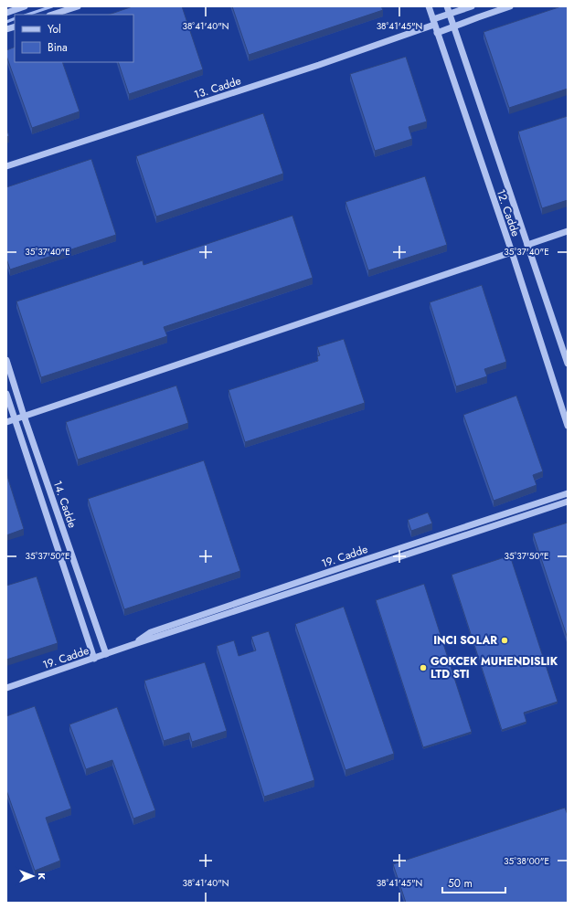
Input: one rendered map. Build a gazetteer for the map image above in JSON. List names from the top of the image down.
{
  "streets": {
    "lane": [
      "13. Cadde",
      "12. Cadde",
      "14. Cadde",
      "19. Cadde"
    ]
  },
  "crossings": [
    ["13. Cadde", "12. Cadde"],
    ["14. Cadde", "19. Cadde"]
  ],
  "places": ["INCI SOLAR", "GOKCEK MUHENDISLIK LTD STI"],
  "legend": ["Yol", "Bina"],
  "scale_bar": "50 m",
  "north": "right",
  "coordinates": [
    "38°41'40\"N",
    "38°41'45\"N",
    "35°37'40\"E",
    "35°37'50\"E",
    "35°38'00\"E"
  ]
}
